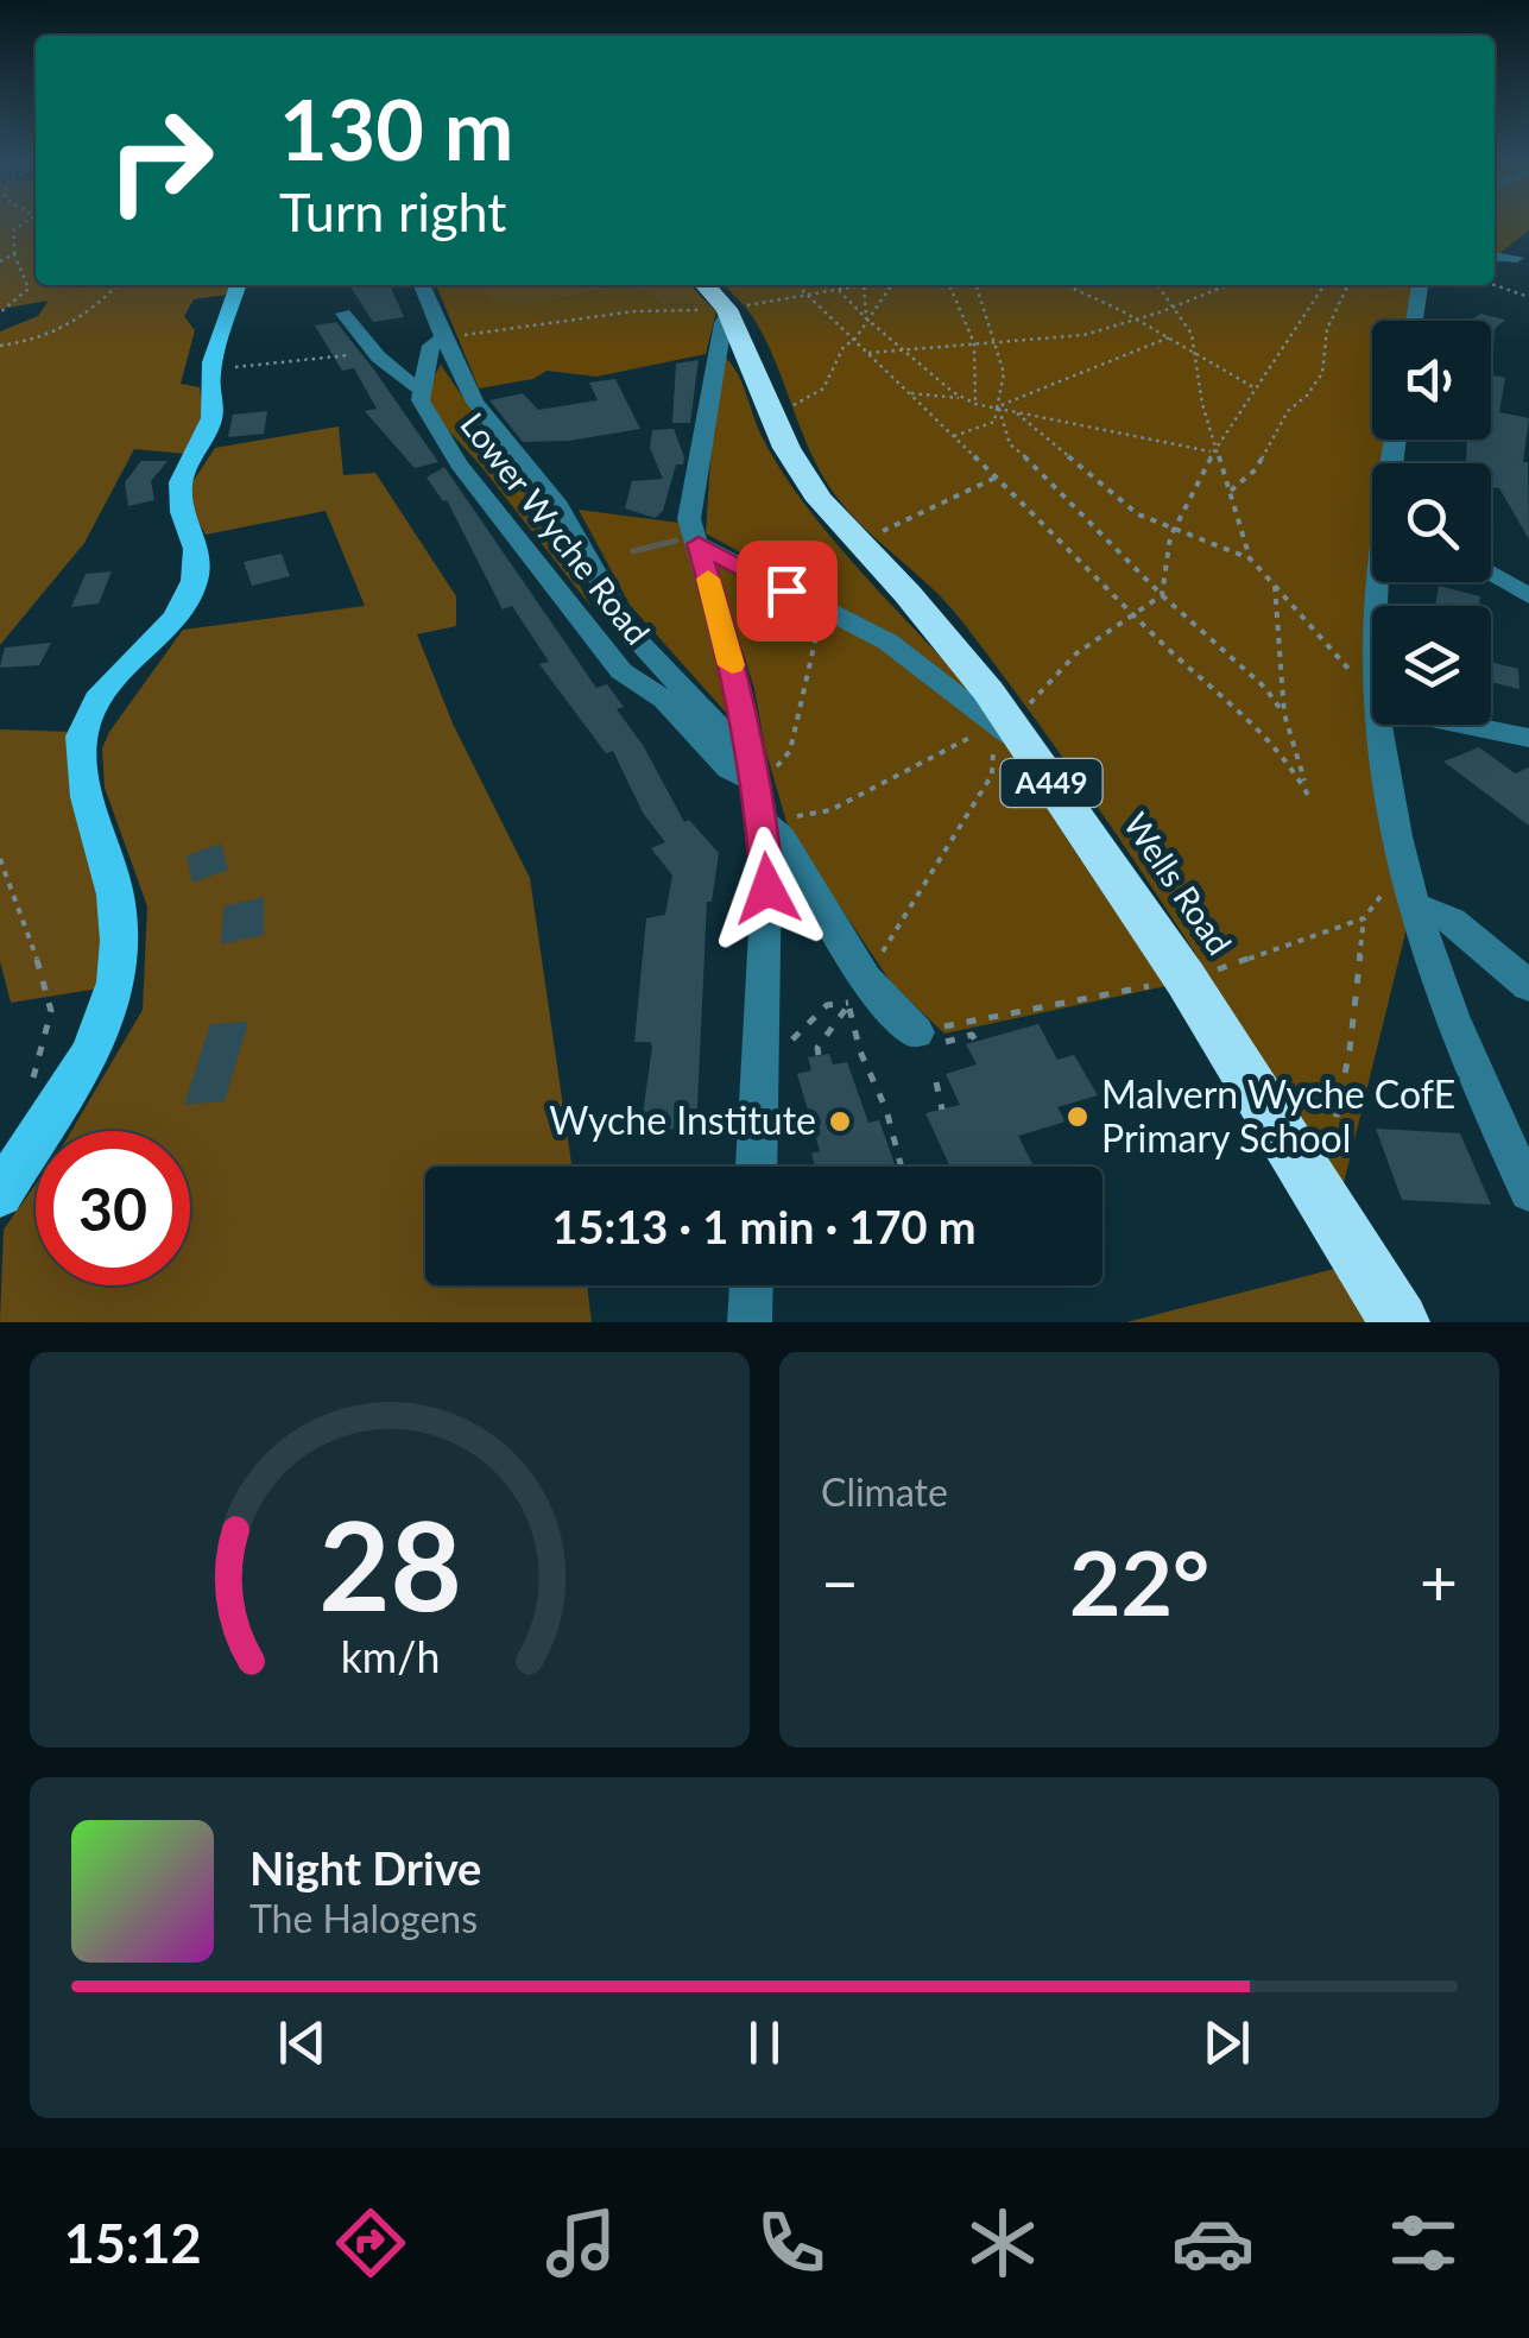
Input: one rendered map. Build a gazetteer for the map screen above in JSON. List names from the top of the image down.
{
  "streets": {
    "highway": ["A449", "Wells Road"],
    "street": ["Lower Wyche Road"]
  },
  "places": ["Malvern Wyche CofE Primary School", "Wyche Institute"],
  "page": {
    "turn": ["130 m", "Turn right"],
    "limit": "30",
    "trip": "15:13 · 1 min · 170 m",
    "tile": "Climate",
    "heat": ["−", "22°", "+"],
    "song": ["Night Drive", "The Halogens"],
    "tabs": "15:12",
    "gauge": ["28", "km/h"]
  }
}
